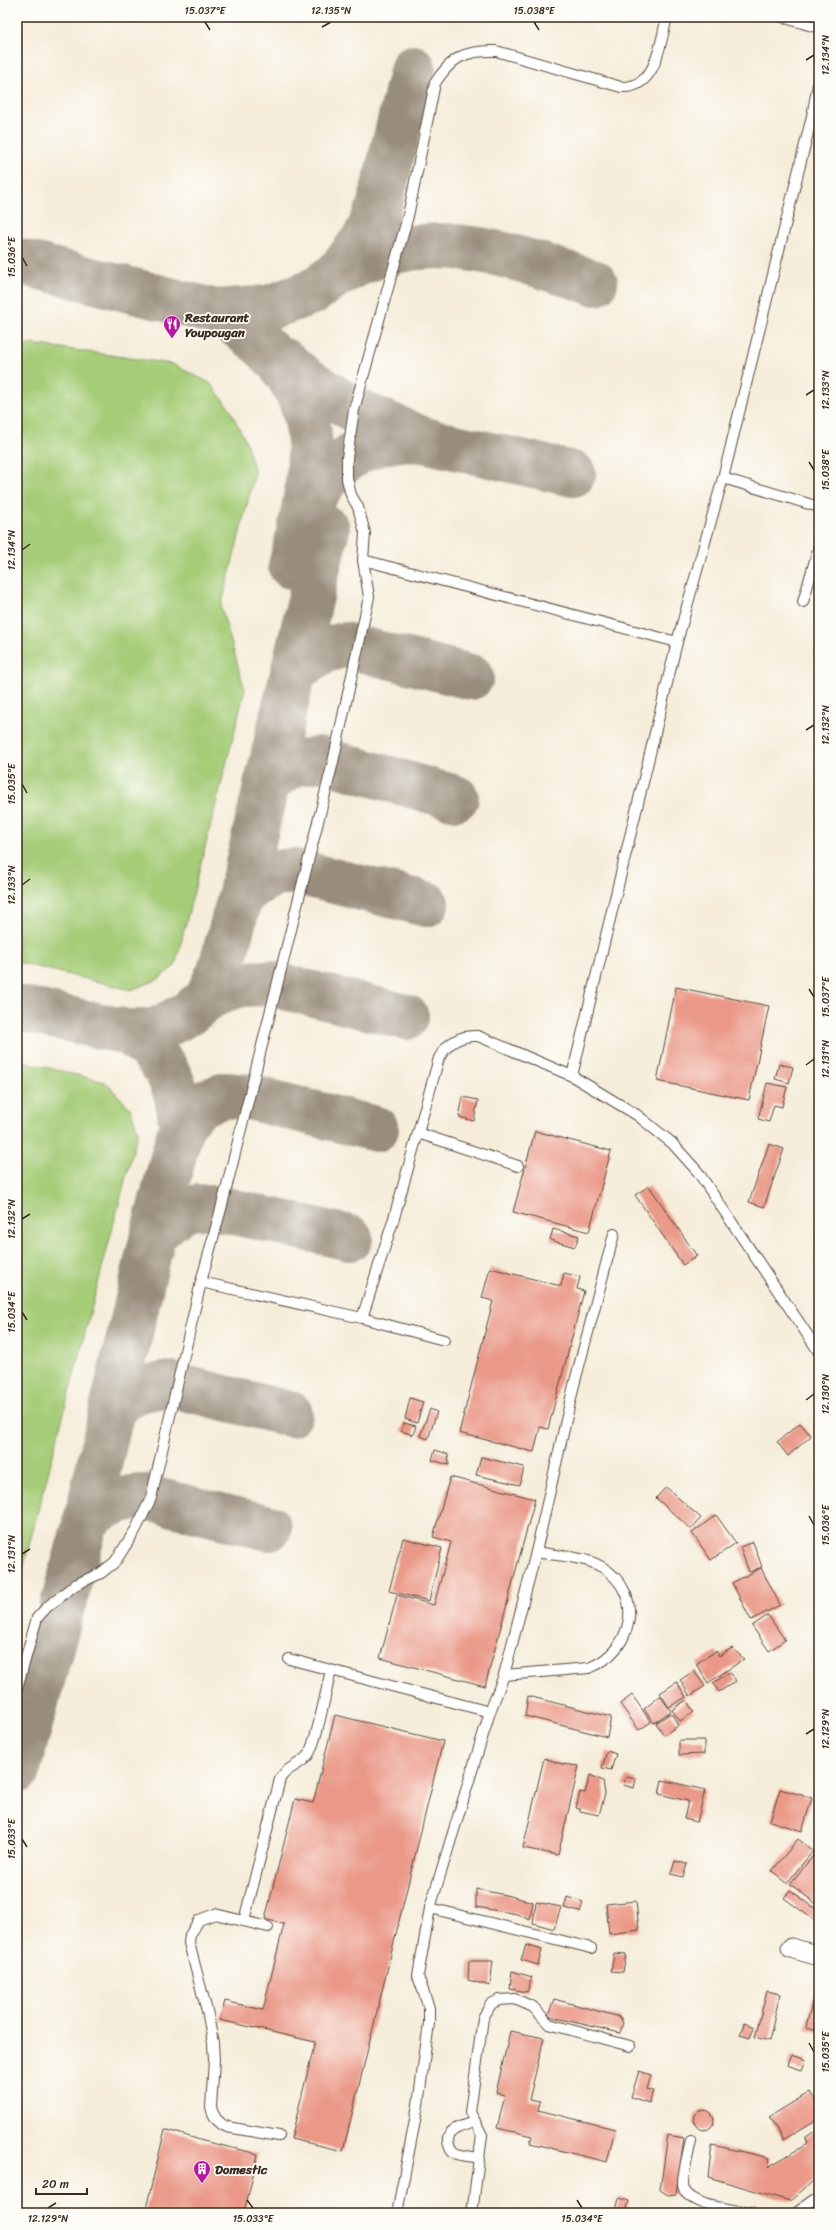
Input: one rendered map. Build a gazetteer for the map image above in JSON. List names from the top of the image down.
{
  "places": {
    "restaurant": ["Restaurant Youpougan"],
    "building": ["Domestic"]
  },
  "scale_bar": "20 m",
  "coordinates": [
    "15.037°E",
    "12.135°N",
    "15.038°E",
    "12.134°N",
    "15.036°E",
    "12.133°N",
    "12.132°N",
    "15.035°E",
    "12.131°N",
    "15.034°E",
    "12.130°N",
    "12.129°N",
    "15.033°E"
  ]
}
